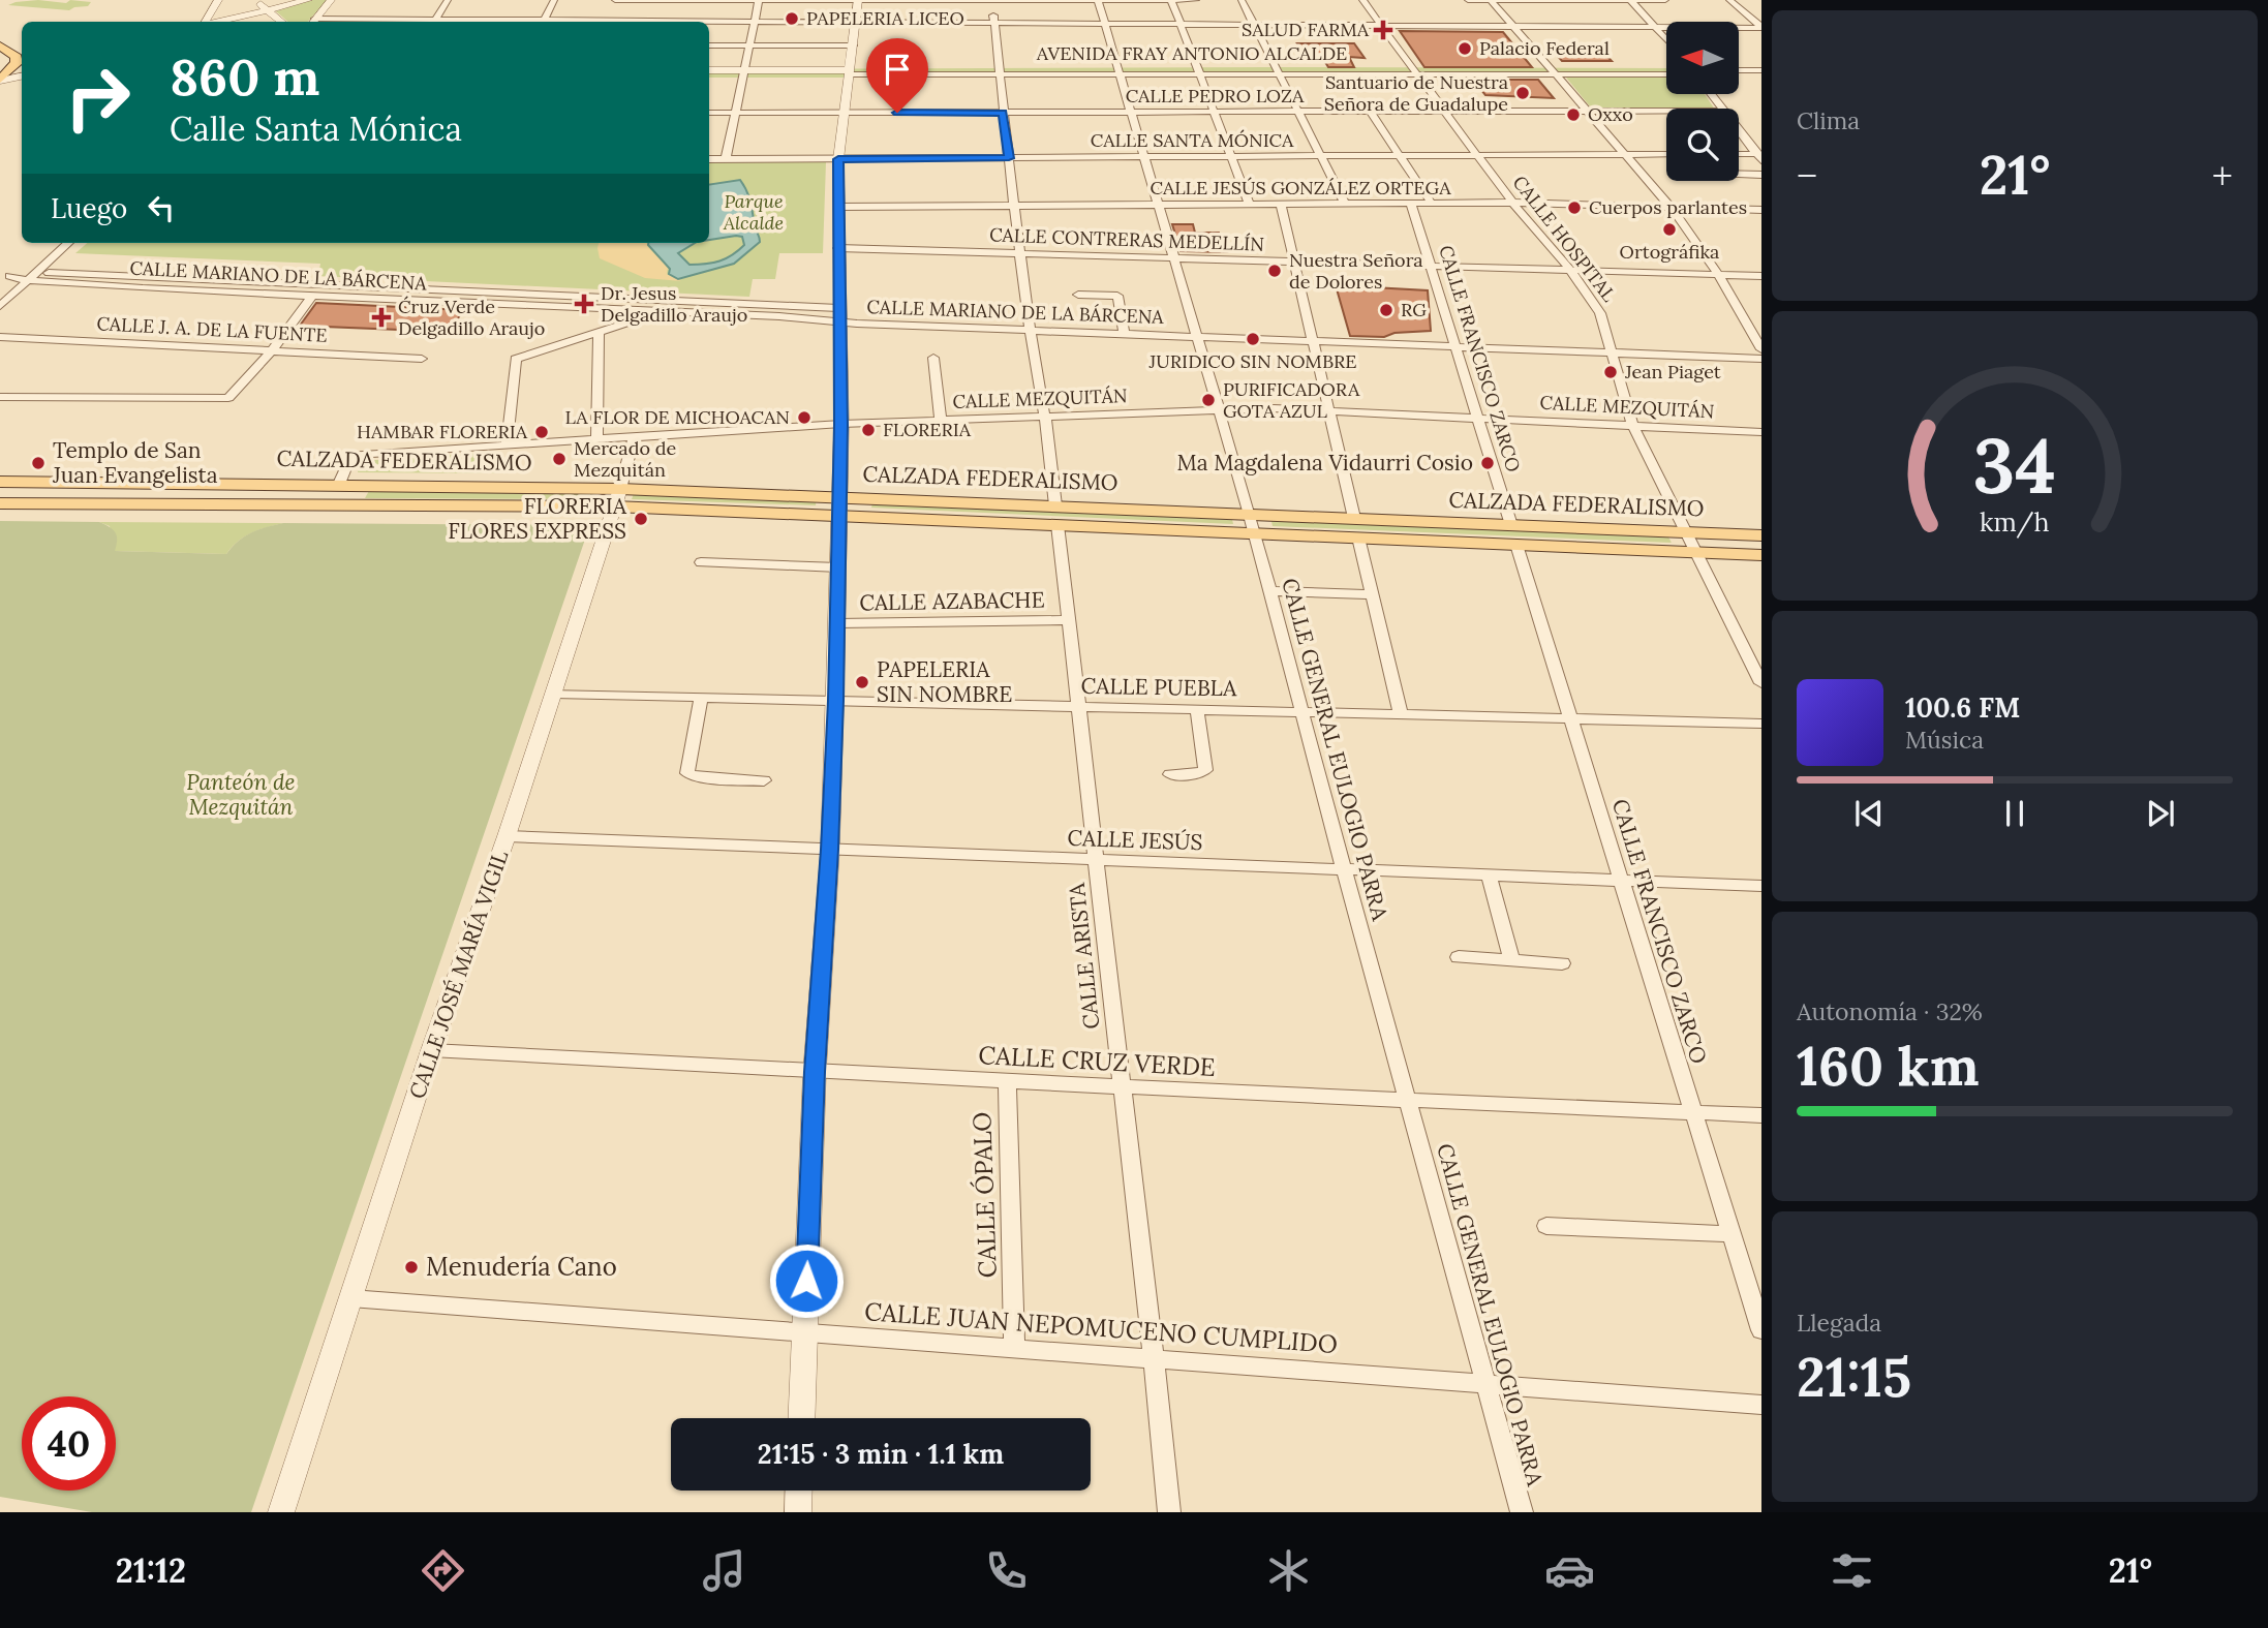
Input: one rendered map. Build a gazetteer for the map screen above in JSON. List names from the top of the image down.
{
  "streets": {
    "main road": ["CALZADA FEDERALISMO"],
    "street": [
      "AVENIDA FRAY ANTONIO ALCALDE",
      "CALLE PEDRO LOZA",
      "CALLE SANTA MÓNICA",
      "CALLE JESÚS GONZÁLEZ ORTEGA",
      "CALLE HOSPITAL",
      "CALLE CONTRERAS MEDELLÍN",
      "CALLE MARIANO DE LA BÁRCENA",
      "CALLE J. A. DE LA FUENTE",
      "CALLE FRANCISCO ZARCO",
      "CALLE MEZQUITÁN",
      "CALLE AZABACHE",
      "CALLE PUEBLA",
      "CALLE GENERAL EULOGIO PARRA",
      "CALLE JESÚS",
      "CALLE ARISTA",
      "CALLE JOSÉ MARÍA VIGIL",
      "CALLE CRUZ VERDE",
      "CALLE ÓPALO",
      "CALLE JUAN NEPOMUCENO CUMPLIDO"
    ]
  },
  "crossings": [
    ["AVENIDA FRAY ANTONIO ALCALDE", "CALLE HOSPITAL"],
    ["AVENIDA FRAY ANTONIO ALCALDE", "CALLE GENERAL EULOGIO PARRA"],
    ["CALLE PEDRO LOZA", "CALLE HOSPITAL"],
    ["CALLE PEDRO LOZA", "CALLE GENERAL EULOGIO PARRA"],
    ["CALLE SANTA MÓNICA", "CALLE HOSPITAL"],
    ["CALLE SANTA MÓNICA", "CALLE GENERAL EULOGIO PARRA"],
    ["CALLE JESÚS GONZÁLEZ ORTEGA", "CALLE HOSPITAL"],
    ["CALLE JESÚS GONZÁLEZ ORTEGA", "CALLE FRANCISCO ZARCO"],
    ["CALLE JESÚS GONZÁLEZ ORTEGA", "CALLE GENERAL EULOGIO PARRA"],
    ["CALLE HOSPITAL", "CALLE CONTRERAS MEDELLÍN"],
    ["CALLE HOSPITAL", "CALLE MARIANO DE LA BÁRCENA"],
    ["CALLE HOSPITAL", "CALLE MEZQUITÁN"],
    ["CALLE HOSPITAL", "CALZADA FEDERALISMO"],
    ["CALLE CONTRERAS MEDELLÍN", "CALLE FRANCISCO ZARCO"],
    ["CALLE CONTRERAS MEDELLÍN", "CALLE GENERAL EULOGIO PARRA"],
    ["CALLE MARIANO DE LA BÁRCENA", "CALLE FRANCISCO ZARCO"],
    ["CALLE MARIANO DE LA BÁRCENA", "CALLE GENERAL EULOGIO PARRA"],
    ["CALLE FRANCISCO ZARCO", "CALLE MEZQUITÁN"],
    ["CALLE FRANCISCO ZARCO", "CALZADA FEDERALISMO"],
    ["CALLE FRANCISCO ZARCO", "CALLE PUEBLA"],
    ["CALLE FRANCISCO ZARCO", "CALLE JESÚS"],
    ["CALLE FRANCISCO ZARCO", "CALLE CRUZ VERDE"],
    ["CALLE MEZQUITÁN", "CALZADA FEDERALISMO"],
    ["CALLE MEZQUITÁN", "CALLE GENERAL EULOGIO PARRA"],
    ["CALLE MEZQUITÁN", "CALLE JOSÉ MARÍA VIGIL"],
    ["CALZADA FEDERALISMO", "CALLE GENERAL EULOGIO PARRA"],
    ["CALZADA FEDERALISMO", "CALLE ARISTA"],
    ["CALZADA FEDERALISMO", "CALLE JOSÉ MARÍA VIGIL"],
    ["CALLE AZABACHE", "CALLE ARISTA"],
    ["CALLE PUEBLA", "CALLE GENERAL EULOGIO PARRA"],
    ["CALLE PUEBLA", "CALLE ARISTA"],
    ["CALLE PUEBLA", "CALLE JOSÉ MARÍA VIGIL"],
    ["CALLE GENERAL EULOGIO PARRA", "CALLE JESÚS"],
    ["CALLE GENERAL EULOGIO PARRA", "CALLE CRUZ VERDE"],
    ["CALLE GENERAL EULOGIO PARRA", "CALLE JUAN NEPOMUCENO CUMPLIDO"],
    ["CALLE JESÚS", "CALLE ARISTA"],
    ["CALLE JESÚS", "CALLE JOSÉ MARÍA VIGIL"],
    ["CALLE ARISTA", "CALLE CRUZ VERDE"],
    ["CALLE ARISTA", "CALLE JUAN NEPOMUCENO CUMPLIDO"],
    ["CALLE JOSÉ MARÍA VIGIL", "CALLE CRUZ VERDE"],
    ["CALLE JOSÉ MARÍA VIGIL", "CALLE JUAN NEPOMUCENO CUMPLIDO"],
    ["CALLE CRUZ VERDE", "CALLE ÓPALO"],
    ["CALLE ÓPALO", "CALLE JUAN NEPOMUCENO CUMPLIDO"]
  ],
  "parks": ["Parque Alcalde", "Panteón de Mezquitán"],
  "places": {
    "other": [
      "PAPELERIA LICEO",
      "Palacio Federal",
      "Santuario de Nuestra Señora de Guadalupe",
      "Oxxo",
      "Cuerpos parlantes",
      "Ortográfika",
      "Nuestra Señora de Dolores",
      "RG",
      "JURIDICO SIN NOMBRE",
      "Jean Piaget",
      "PURIFICADORA GOTA AZUL",
      "LA FLOR DE MICHOACAN",
      "FLORERIA",
      "HAMBAR FLORERIA",
      "Mercado de Mezquitán",
      "Templo de San Juan Evangelista",
      "Ma Magdalena Vidaurri Cosio",
      "FLORERIA FLORES EXPRESS",
      "PAPELERIA SIN NOMBRE",
      "Menudería Cano"
    ],
    "health": ["SALUD FARMA", "Dr. Jesus Delgadillo Araujo", "Ćruz Verde Delgadillo Araujo"]
  },
  "north": "left",
  "page": {
    "tile": [
      "Clima",
      ["Autonomía · 32%", "160 km"],
      ["Llegada", "21:15"]
    ],
    "turn": ["860 m", "Calle Santa Mónica"],
    "heat": ["−", "21°", "+"],
    "then": "Luego",
    "song": ["100.6 FM", "Música"],
    "limit": "40",
    "trip": "21:15 · 3 min · 1.1 km",
    "tabs": ["21:12", "21°"],
    "gauge": ["34", "km/h"]
  }
}
